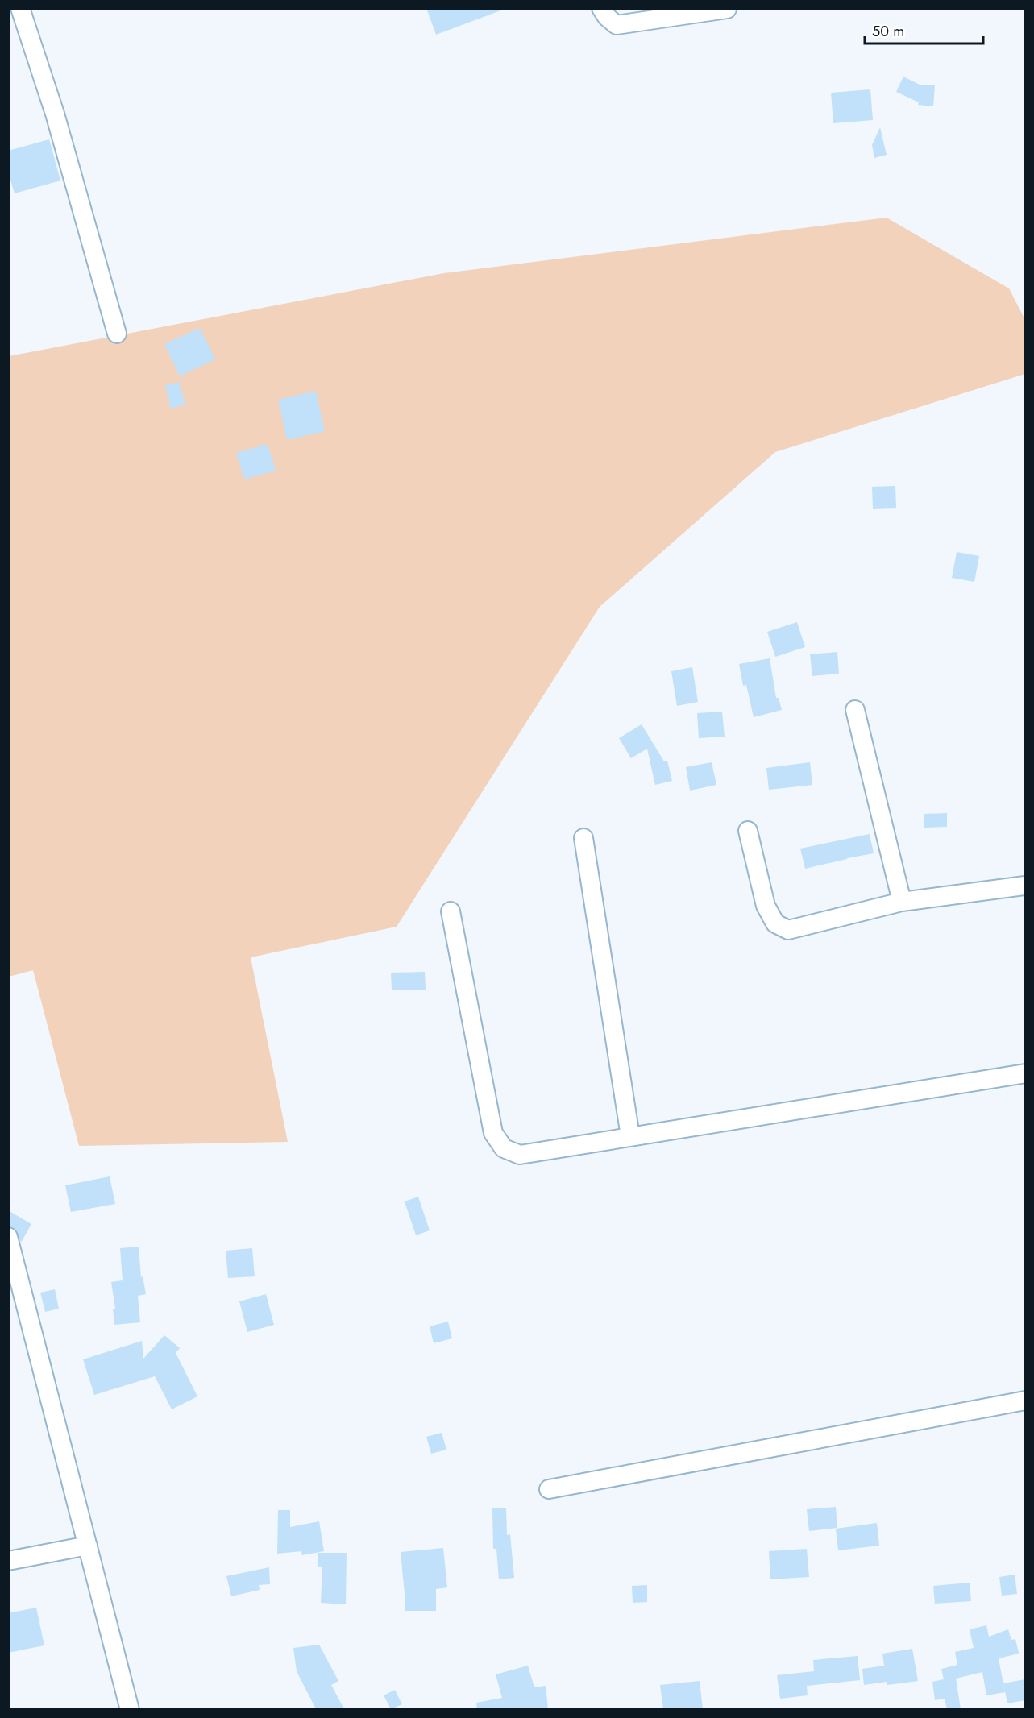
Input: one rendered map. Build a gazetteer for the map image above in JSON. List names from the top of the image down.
{
  "scale_bar": "50 m"
}
